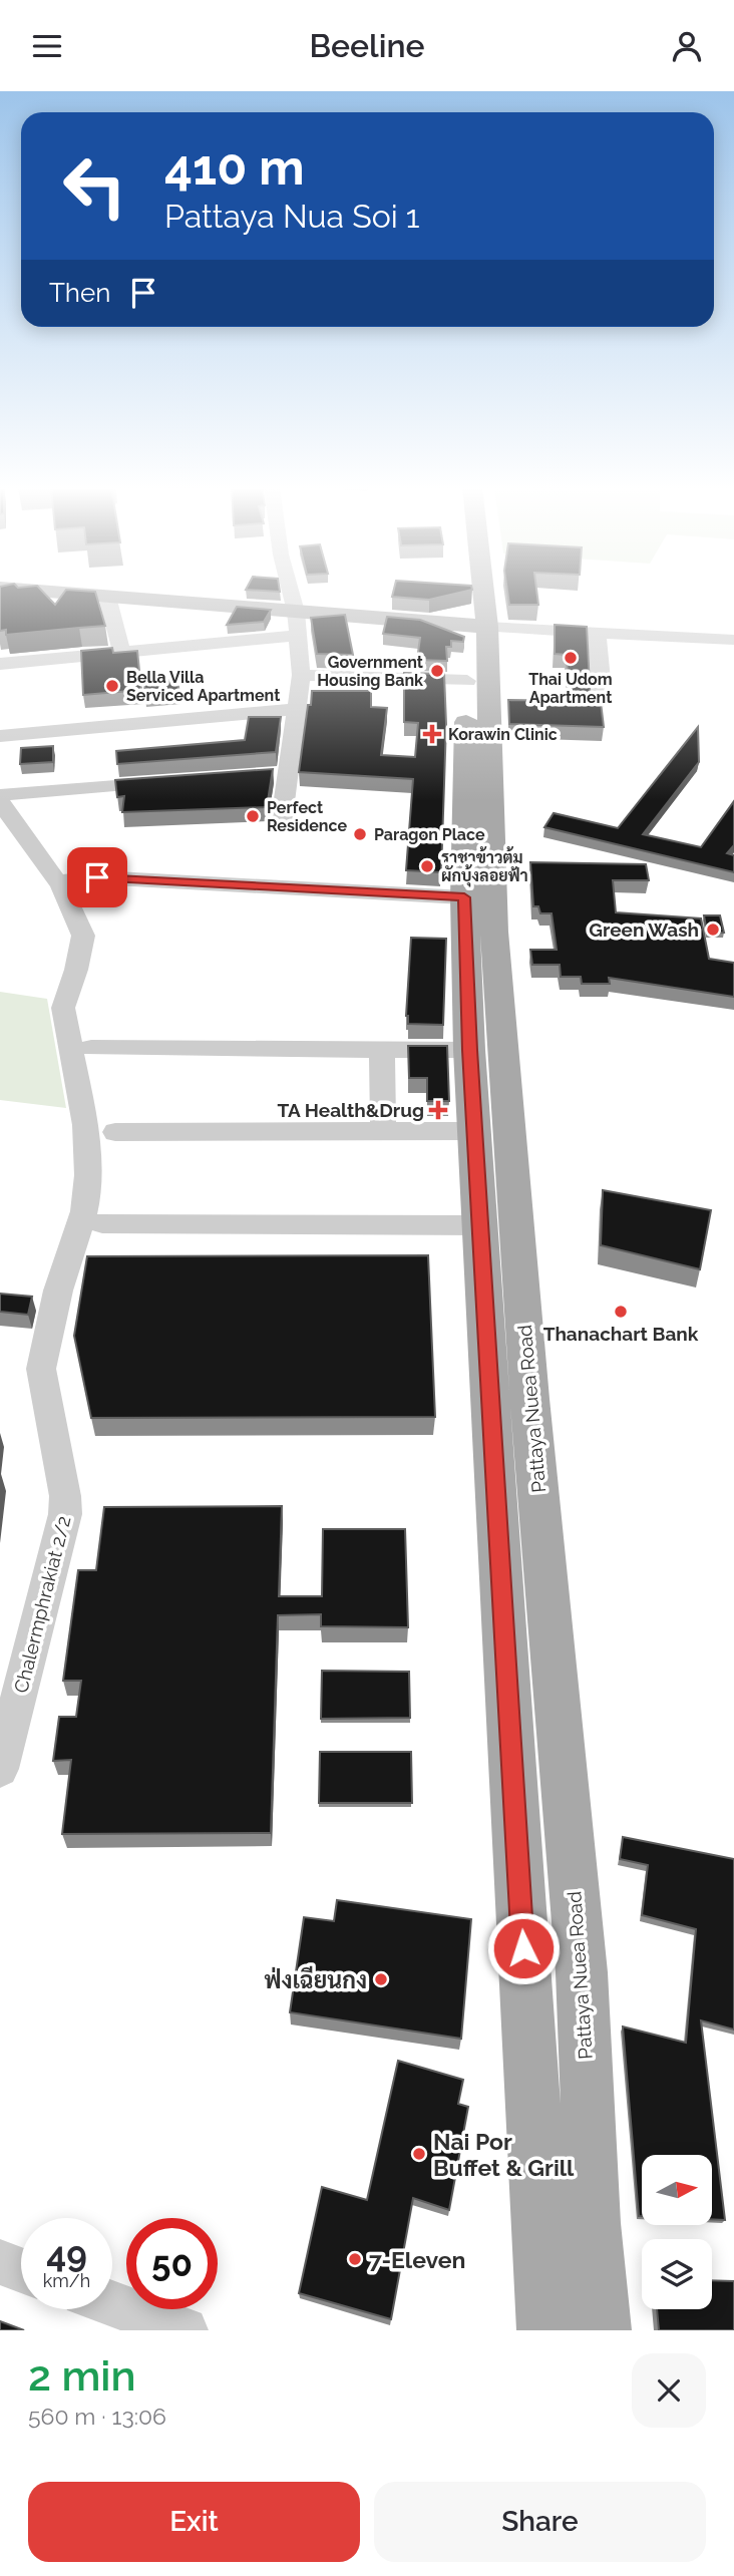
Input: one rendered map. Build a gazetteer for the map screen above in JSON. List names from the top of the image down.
{
  "streets": {
    "main road": ["Pattaya Nuea Road"],
    "street": ["Chalermphrakiat 2/2"]
  },
  "places": {
    "other": [
      "Thai Udom Apartment",
      "Government Housing Bank",
      "Bella Villa Serviced Apartment",
      "Perfect Residence",
      "Paragon Place",
      "ราชาข้าวต้ม ผักบุ้งลอยฟ้า",
      "Green Wash",
      "Thanachart Bank",
      "ฟ่งเฉียนกง",
      "Nai Por Buffet & Grill",
      "7-Eleven"
    ],
    "health": ["Korawin Clinic", "TA Health&Drug"]
  },
  "north": "right",
  "page": {
    "header": "Beeline",
    "turn": ["410 m", "Pattaya Nua Soi 1"],
    "then": "Then",
    "speed": "49 km/h",
    "limit": "50",
    "heading": ["2 min", "560 m · 13:06"],
    "buttons": ["Exit", "Share"]
  }
}
